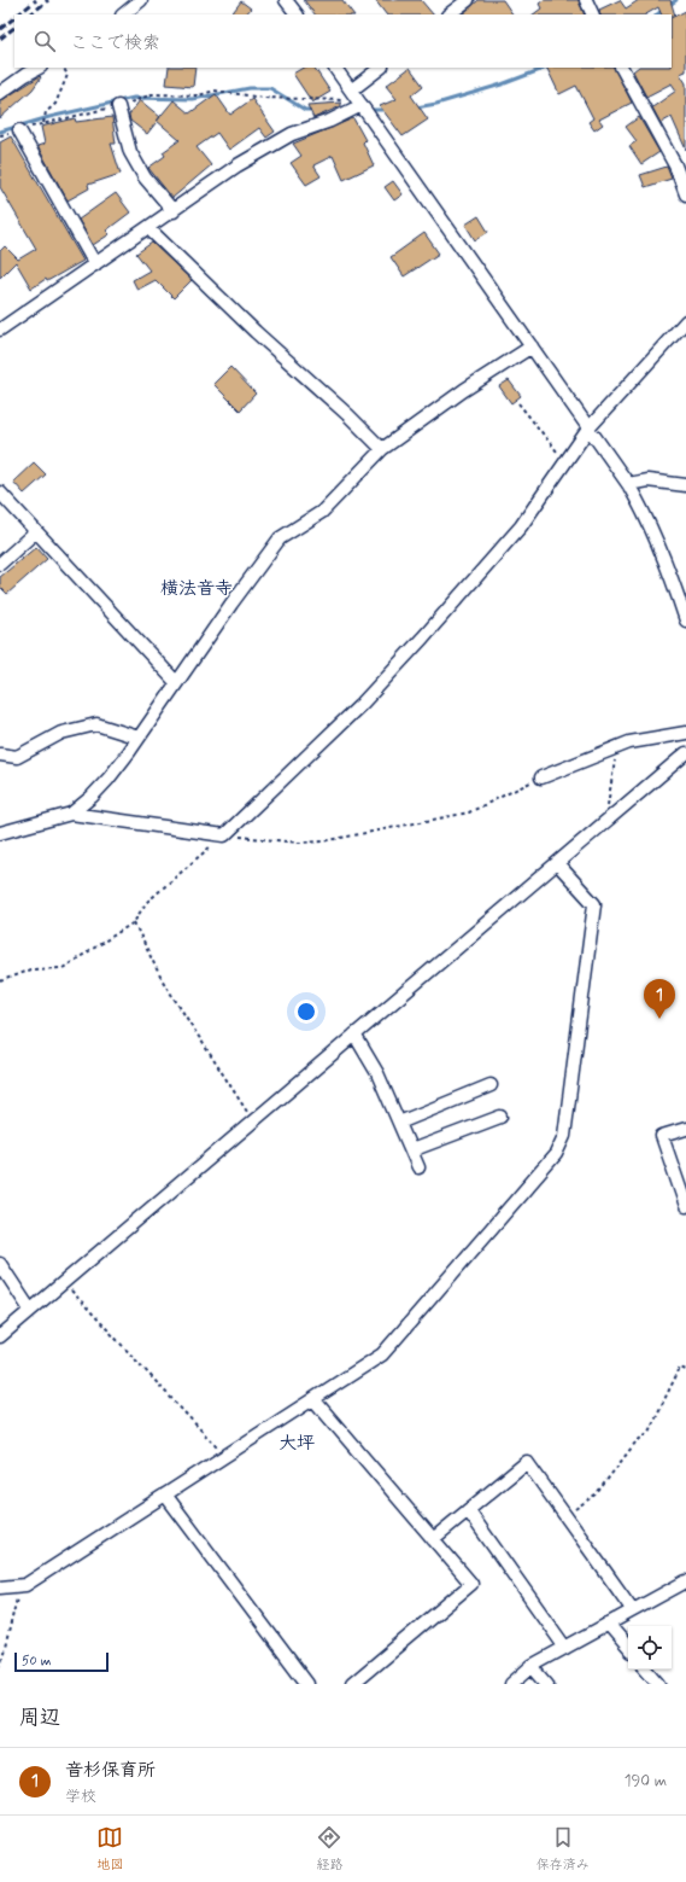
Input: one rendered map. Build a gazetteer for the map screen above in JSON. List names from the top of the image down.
{
  "districts": ["横法音寺", "大坪"],
  "scale_bar": "50 m",
  "page": {
    "search": "ここで検索",
    "pins": "1",
    "scale": "50 m",
    "heading": "周辺",
    "list": [
      {
        "mark": "1",
        "name": "音杉保育所",
        "note": "学校",
        "value": "190 m"
      }
    ],
    "nav": ["地図", "経路", "保存済み"]
  }
}
